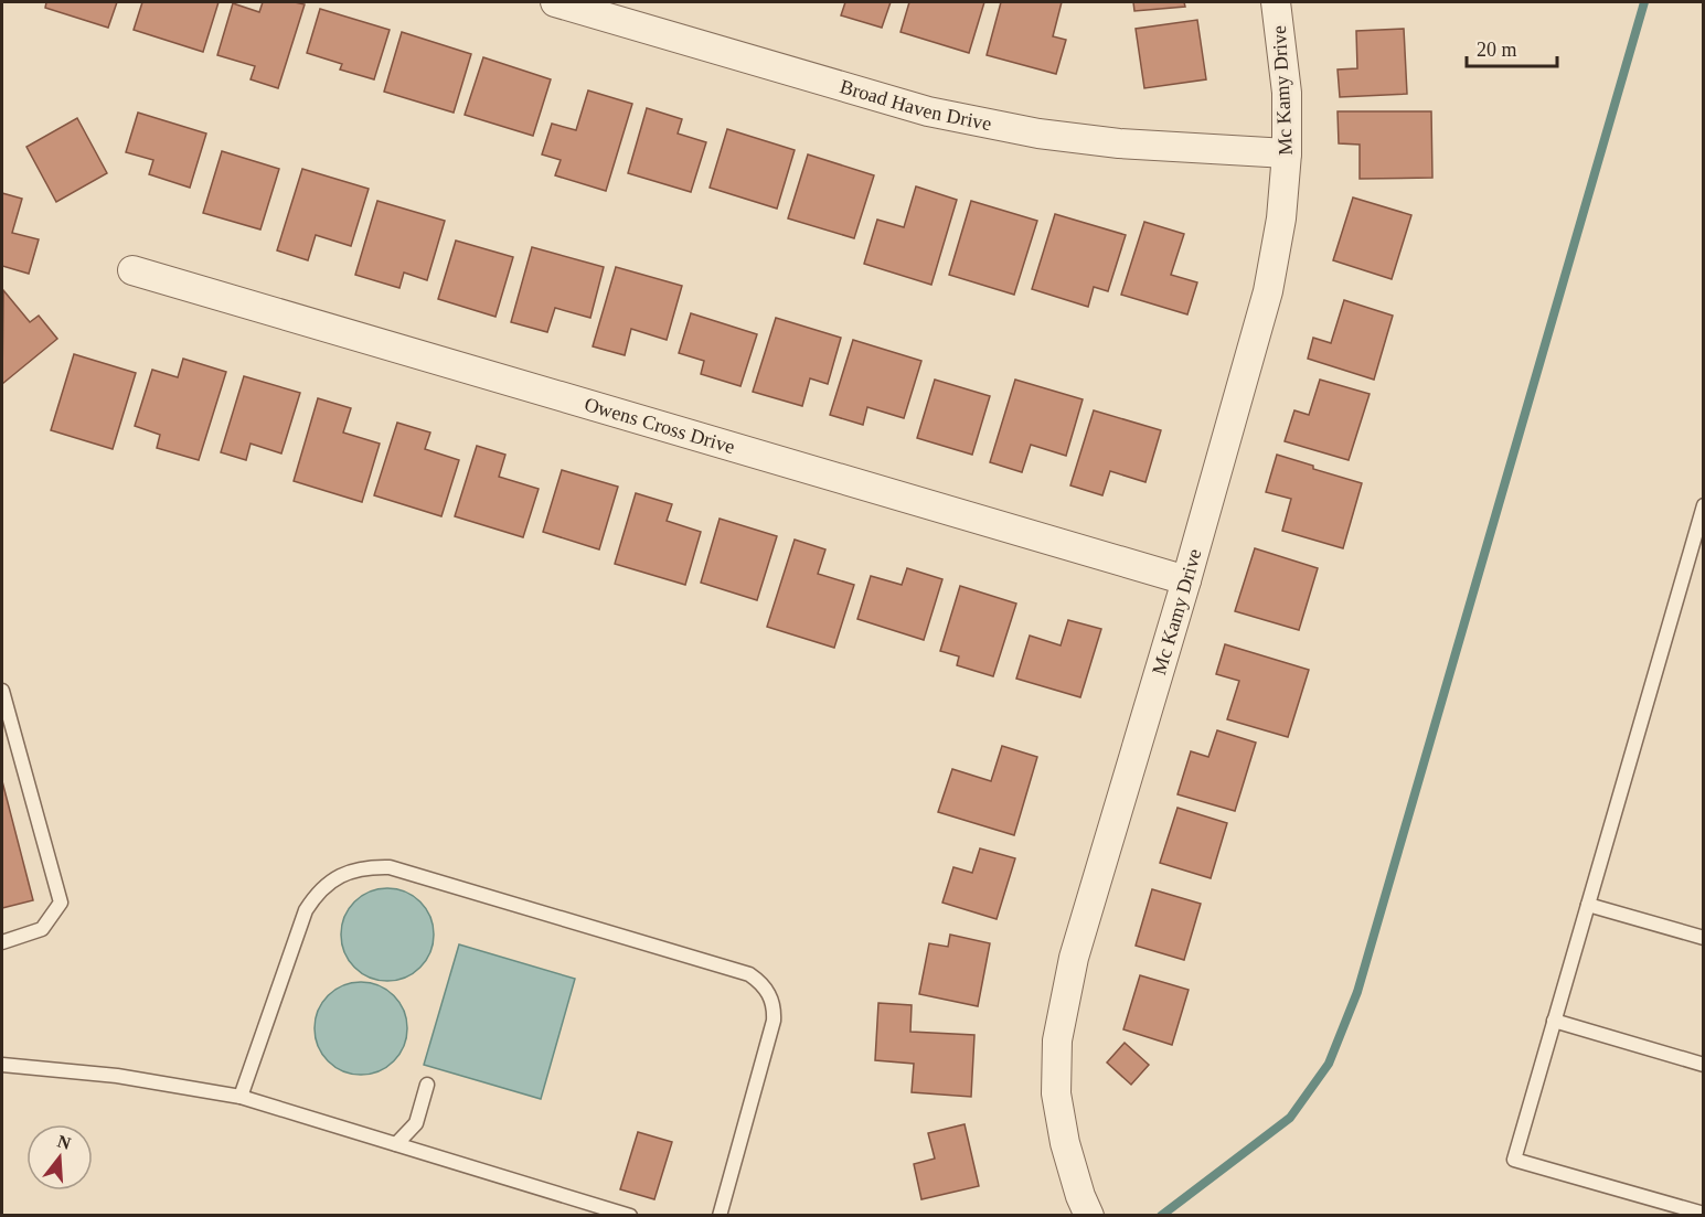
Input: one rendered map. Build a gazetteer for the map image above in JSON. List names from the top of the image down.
{
  "streets": {
    "street": ["Mc Kamy Drive", "Broad Haven Drive", "Owens Cross Drive"]
  },
  "crossings": [
    ["Mc Kamy Drive", "Broad Haven Drive"],
    ["Mc Kamy Drive", "Owens Cross Drive"]
  ],
  "scale_bar": "20 m",
  "north": "top"
}
